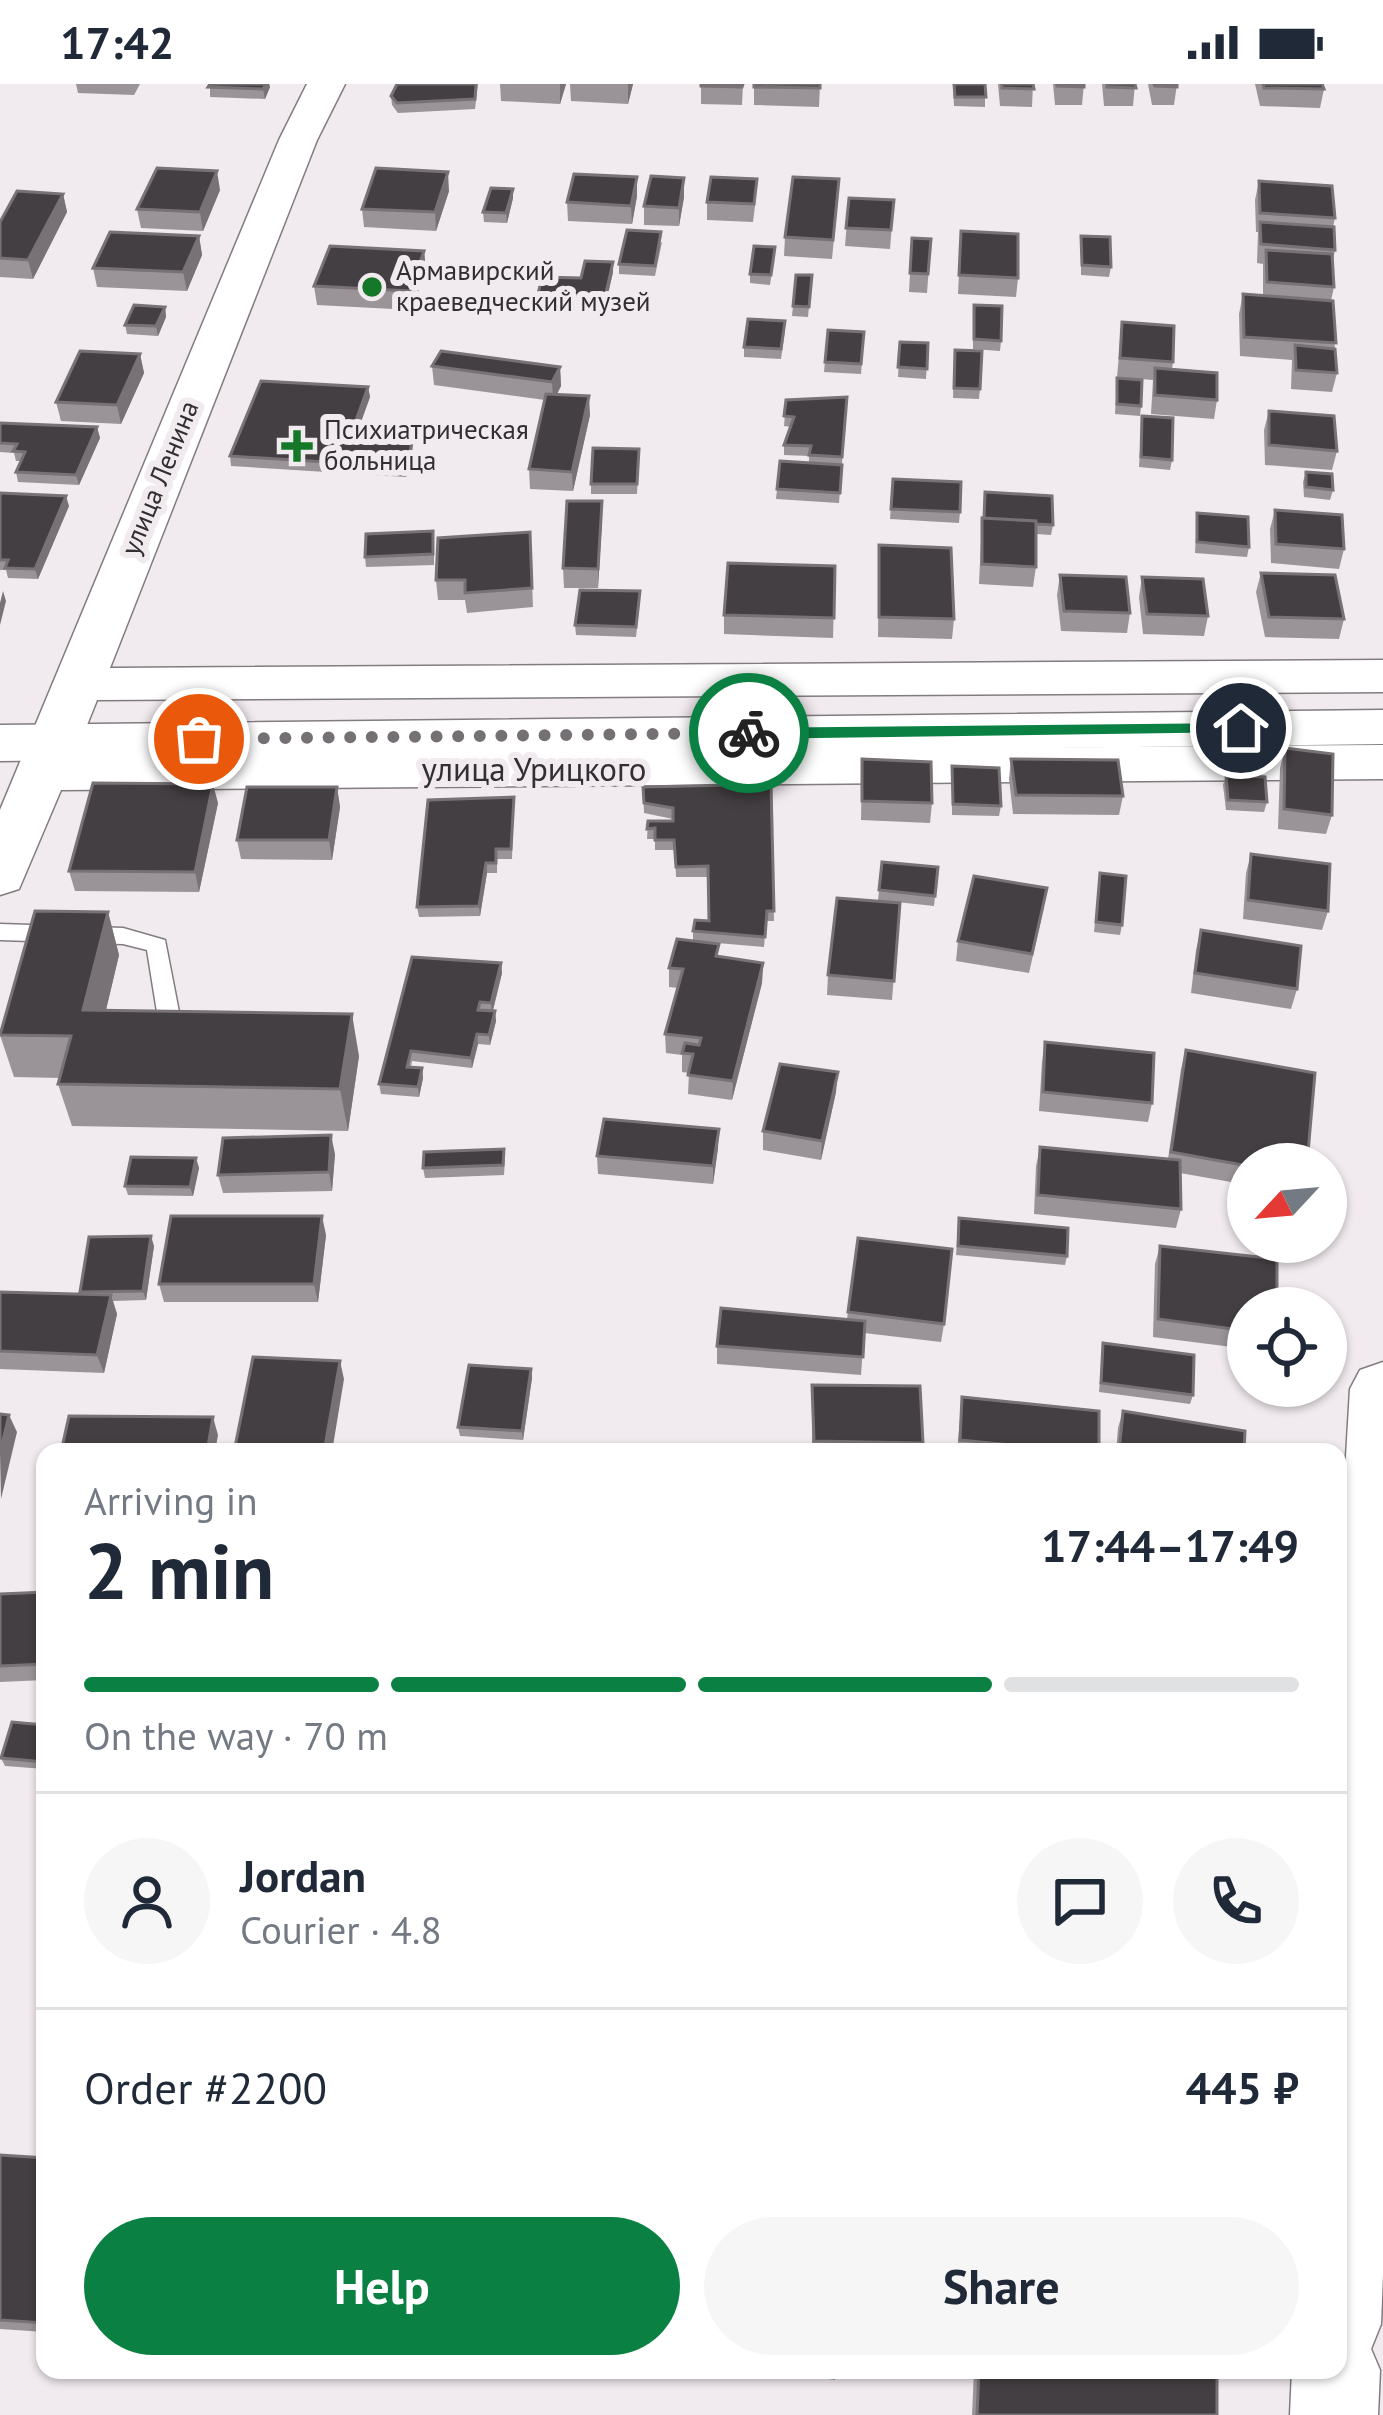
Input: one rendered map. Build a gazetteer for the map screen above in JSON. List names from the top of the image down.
{
  "streets": {
    "main road": ["улица Урицкого"],
    "street": ["улица Ленина"]
  },
  "crossings": [
    ["улица Ленина", "улица Урицкого"]
  ],
  "places": {
    "other": ["Армавирский краеведческий музей"],
    "health": ["Психиатрическая больница"]
  },
  "north": "bottom left",
  "page": {
    "status": "17:42",
    "heading": ["2 min", "Arriving in", "17:44–17:49"],
    "panel": [
      "Jordan",
      "Courier · 4.8",
      "Order #2200",
      "445 ₽"
    ],
    "bar": "On the way · 70 m",
    "buttons": ["Help", "Share"]
  }
}
